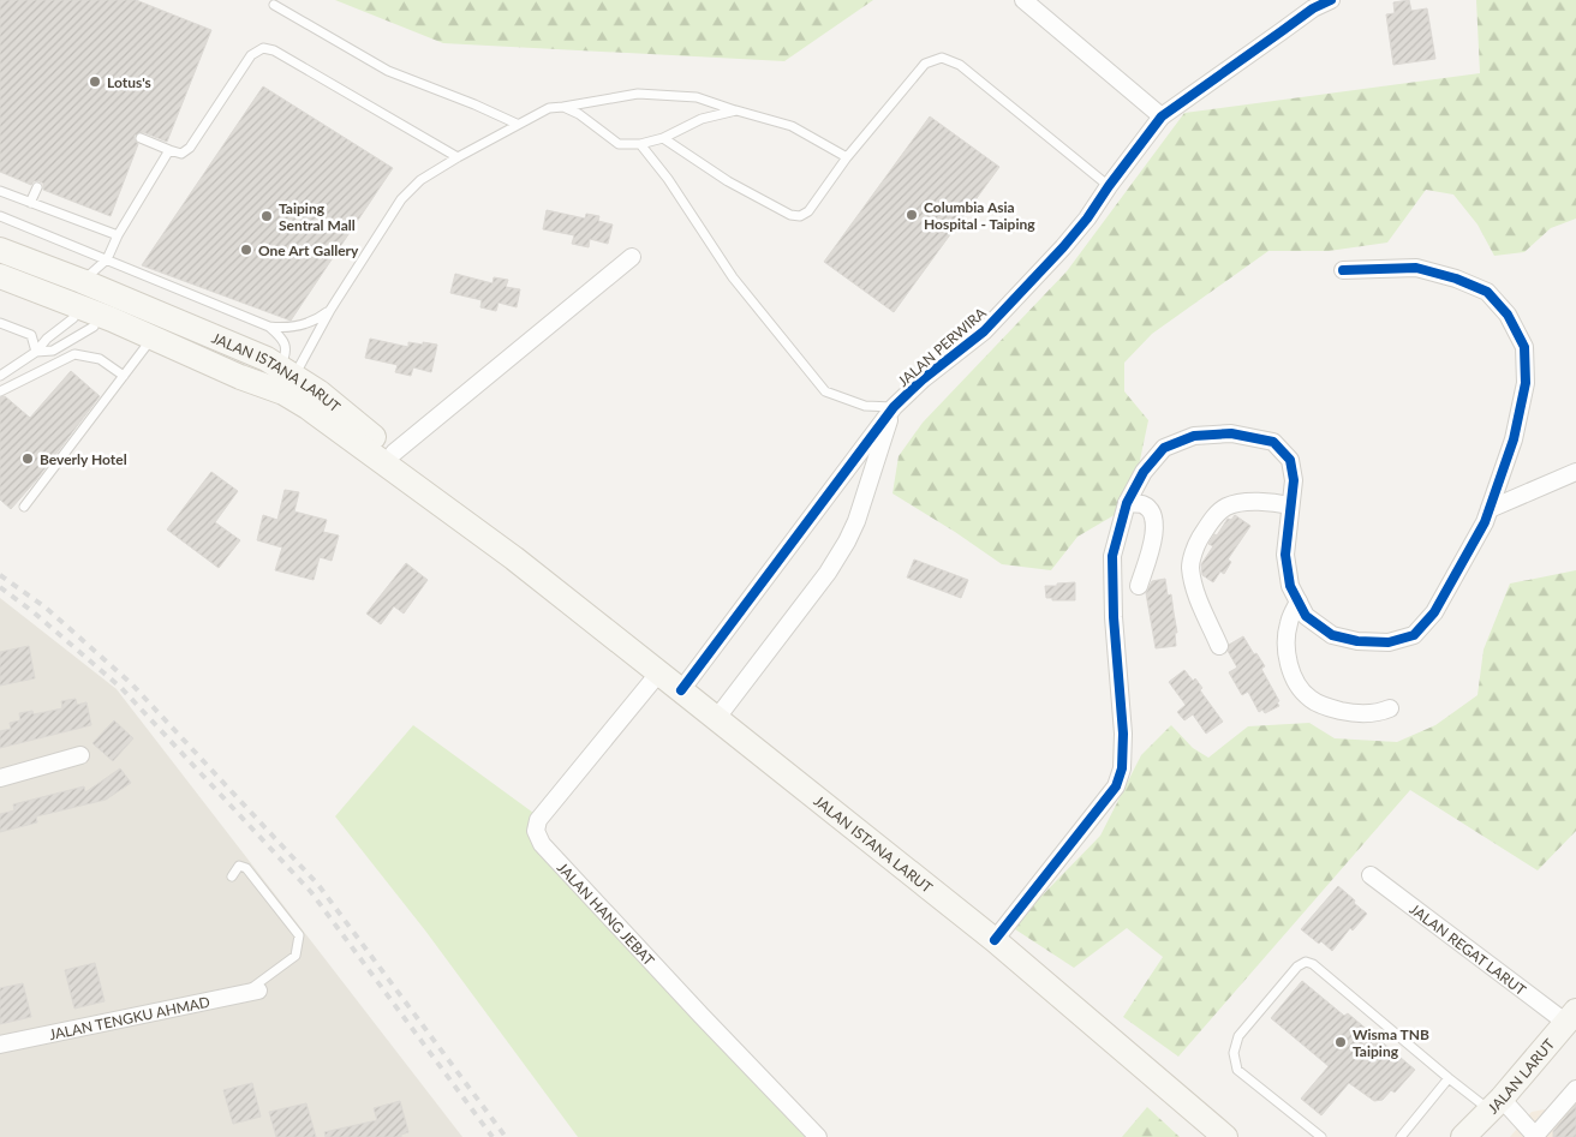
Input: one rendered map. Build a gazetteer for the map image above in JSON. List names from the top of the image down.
{
  "streets": {
    "main road": ["JALAN ISTANA LARUT", "JALAN LARUT"],
    "street": [
      "JALAN PERWIRA",
      "JALAN HANG JEBAT",
      "JALAN REGAT LARUT",
      "JALAN TENGKU AHMAD"
    ]
  },
  "crossings": [
    ["JALAN PERWIRA", "JALAN ISTANA LARUT"],
    ["JALAN ISTANA LARUT", "JALAN HANG JEBAT"],
    ["JALAN REGAT LARUT", "JALAN LARUT"]
  ],
  "places": [
    "Lotus's",
    "Columbia Asia Hospital - Taiping",
    "Taiping Sentral Mall",
    "One Art Gallery",
    "Beverly Hotel",
    "Wisma TNB Taiping"
  ]
}
